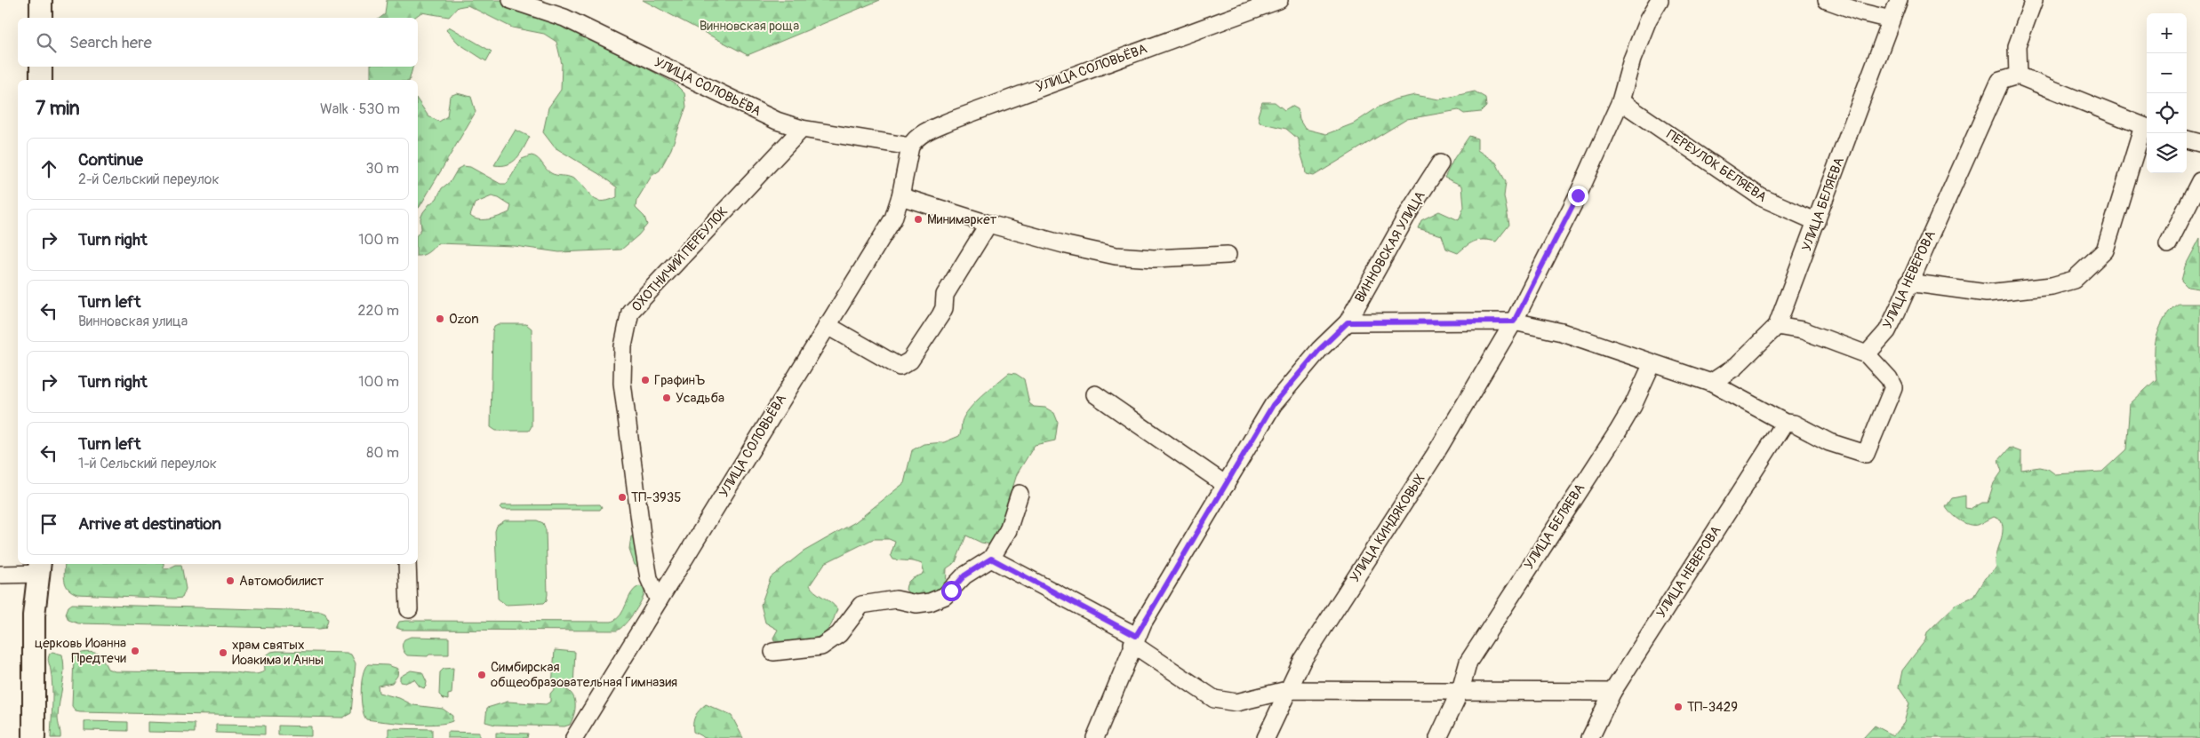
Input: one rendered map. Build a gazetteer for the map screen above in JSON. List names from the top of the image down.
{
  "streets": {
    "street": [
      "УЛИЦА СОЛОВЬЁВА",
      "ПЕРЕУЛОК БЕЛЯЕВА",
      "УЛИЦА БЕЛЯЕВА",
      "ВИННОВСКАЯ УЛИЦА",
      "ОХОТНИЧИЙ ПЕРЕУЛОК",
      "УЛИЦА НЕВЕРОВА",
      "УЛИЦА КИНДЯКОВЫХ"
    ]
  },
  "crossings": [
    ["УЛИЦА СОЛОВЬЁВА", "ОХОТНИЧИЙ ПЕРЕУЛОК"],
    ["ПЕРЕУЛОК БЕЛЯЕВА", "УЛИЦА БЕЛЯЕВА"],
    ["ПЕРЕУЛОК БЕЛЯЕВА", "УЛИЦА КИНДЯКОВЫХ"]
  ],
  "parks": ["Винновская роща"],
  "places": [
    "Минимаркет",
    "Ozon",
    "ГрафинЪ",
    "Усадьба",
    "ТП-3935",
    "Автомобилист",
    "церковь Иоанна Предтечи",
    "храм святых Иоакима и Анны",
    "Симбирская общеобразовательная Гимназия",
    "ТП-3429"
  ],
  "page": {
    "map_buttons": ["+", "−"],
    "search": "Search here",
    "heading": ["7 min", "Walk · 530 m"],
    "list": [
      ["Continue", "2-й Сельский переулок", "30 m"],
      ["Turn right", "100 m"],
      ["Turn left", "Винновская улица", "220 m"],
      ["Turn right", "100 m"],
      ["Turn left", "1-й Сельский переулок", "80 m"],
      "Arrive at destination"
    ]
  }
}
